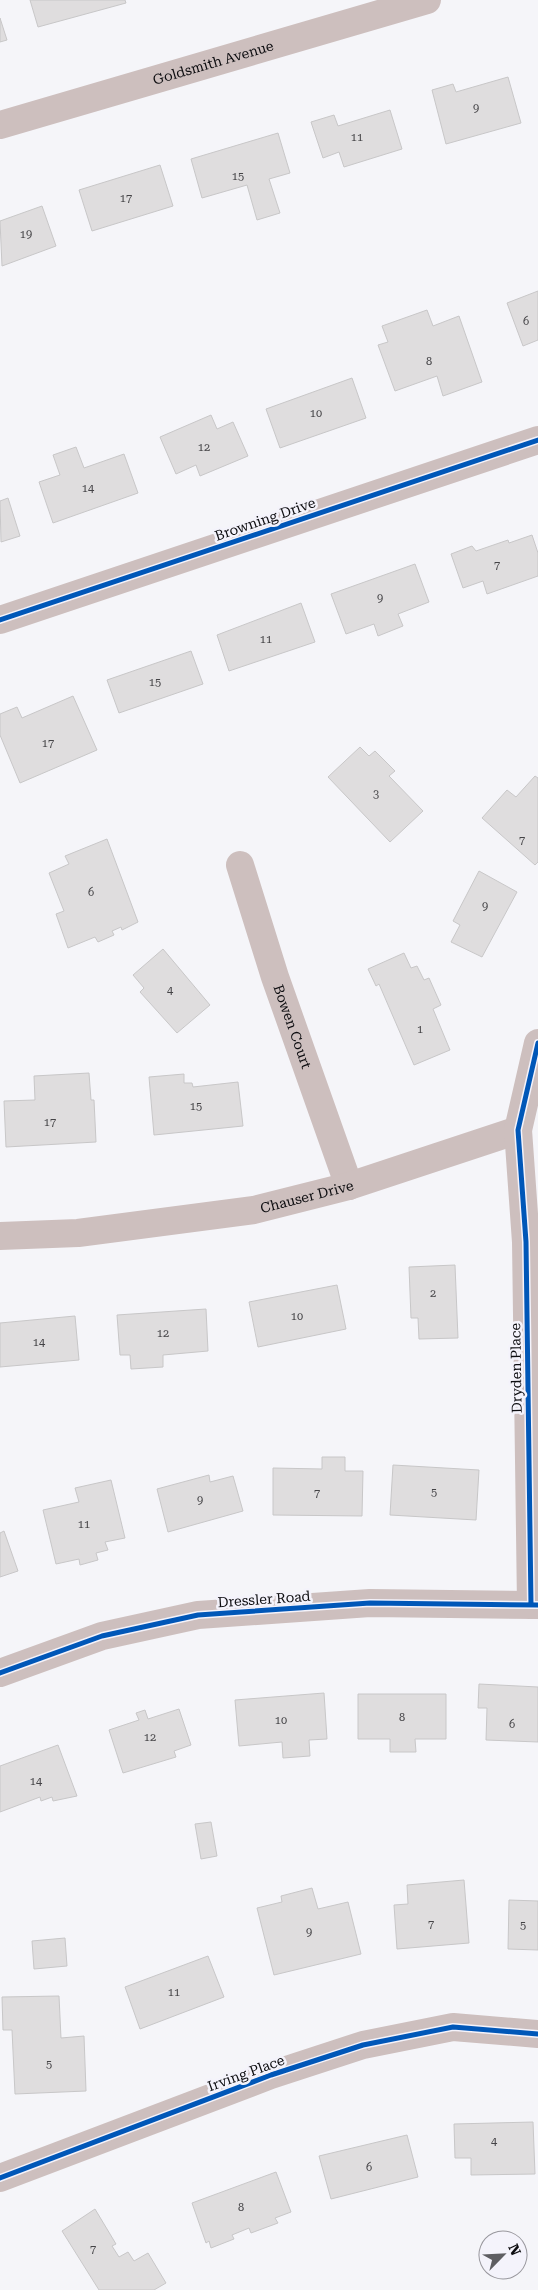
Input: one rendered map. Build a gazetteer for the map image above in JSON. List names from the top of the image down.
{
  "streets": {
    "street": [
      "Goldsmith Avenue",
      "Browning Drive",
      "Bowen Court",
      "Chauser Drive",
      "Dryden Place",
      "Dressler Road",
      "Irving Place"
    ]
  },
  "crossings": [
    ["Bowen Court", "Chauser Drive"],
    ["Chauser Drive", "Dryden Place"],
    ["Dryden Place", "Dressler Road"]
  ],
  "house_numbers": [
    "9",
    "11",
    "15",
    "17",
    "19",
    "6",
    "8",
    "10",
    "12",
    "14",
    "7",
    "9",
    "11",
    "15",
    "17",
    "3",
    "7",
    "6",
    "9",
    "4",
    "1",
    "15",
    "17",
    "2",
    "10",
    "12",
    "14",
    "5",
    "7",
    "9",
    "11",
    "8",
    "10",
    "6",
    "12",
    "14",
    "7",
    "5",
    "9",
    "11",
    "5",
    "4",
    "6",
    "8",
    "7"
  ],
  "north": "top right"
}
